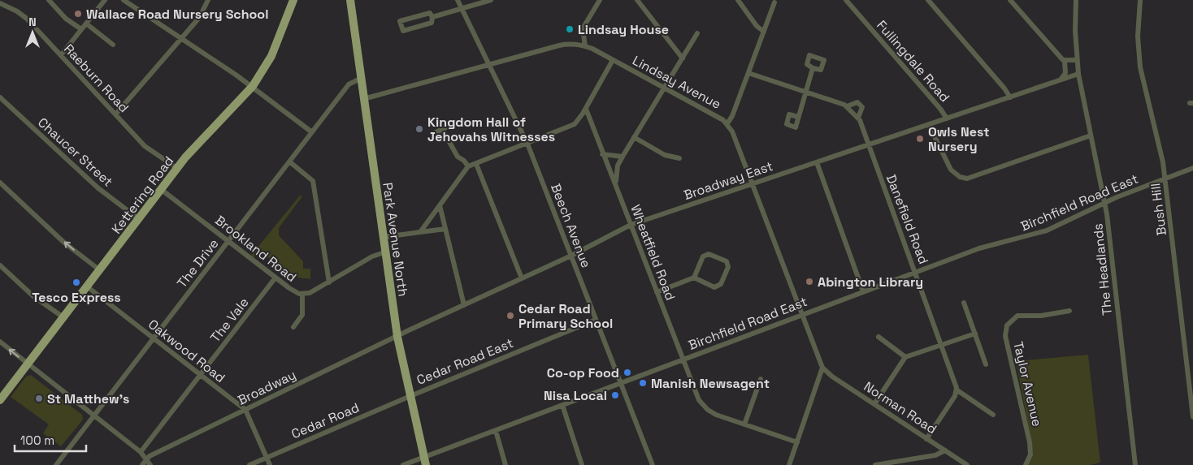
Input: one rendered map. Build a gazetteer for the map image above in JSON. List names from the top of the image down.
{
  "streets": {
    "main road": ["Kettering Road", "Park Avenue North"],
    "street": [
      "Fullingdale Road",
      "Raeburn Road",
      "Lindsay Avenue",
      "Chaucer Street",
      "Broadway East",
      "Birchfield Road East",
      "Bush Hill",
      "Danefield Road",
      "Beech Avenue",
      "Brookland Road",
      "Wheatfield Road",
      "The Drive",
      "The Headlands",
      "The Vale",
      "Oakwood Road",
      "Cedar Road East",
      "Taylor Avenue",
      "Broadway",
      "Norman Road",
      "Cedar Road"
    ]
  },
  "crossings": [
    ["Fullingdale Road", "Broadway East"],
    ["Raeburn Road", "Kettering Road"],
    ["Lindsay Avenue", "Broadway East"],
    ["Lindsay Avenue", "Birchfield Road East"],
    ["Lindsay Avenue", "Beech Avenue"],
    ["Lindsay Avenue", "Park Avenue North"],
    ["Lindsay Avenue", "Norman Road"],
    ["Chaucer Street", "Kettering Road"],
    ["Broadway East", "Danefield Road"],
    ["Broadway East", "Beech Avenue"],
    ["Broadway East", "Park Avenue North"],
    ["Broadway East", "Wheatfield Road"],
    ["Broadway East", "The Headlands"],
    ["Broadway East", "Broadway"],
    ["Kettering Road", "Brookland Road"],
    ["Kettering Road", "Oakwood Road"],
    ["Birchfield Road East", "Bush Hill"],
    ["Birchfield Road East", "Danefield Road"],
    ["Birchfield Road East", "Beech Avenue"],
    ["Birchfield Road East", "Park Avenue North"],
    ["Birchfield Road East", "Wheatfield Road"],
    ["Birchfield Road East", "The Headlands"],
    ["Beech Avenue", "Cedar Road East"],
    ["Park Avenue North", "Brookland Road"],
    ["Park Avenue North", "The Drive"],
    ["Park Avenue North", "Cedar Road East"],
    ["Park Avenue North", "Broadway"],
    ["Park Avenue North", "Cedar Road"],
    ["Brookland Road", "The Drive"],
    ["Brookland Road", "The Vale"],
    ["The Drive", "Oakwood Road"],
    ["The Vale", "Oakwood Road"],
    ["Oakwood Road", "Broadway"],
    ["Oakwood Road", "Cedar Road"],
    ["Cedar Road East", "Cedar Road"]
  ],
  "places": [
    "Wallace Road Nursery School",
    "Lindsay House",
    "Kingdom Hall of Jehovahs Witnesses",
    "Owls Nest Nursery",
    "Abington Library",
    "Tesco Express",
    "Cedar Road Primary School",
    "Co-op Food",
    "Manish Newsagent",
    "Nisa Local",
    "St Matthew's"
  ],
  "scale_bar": "100 m",
  "north": "top"
}
